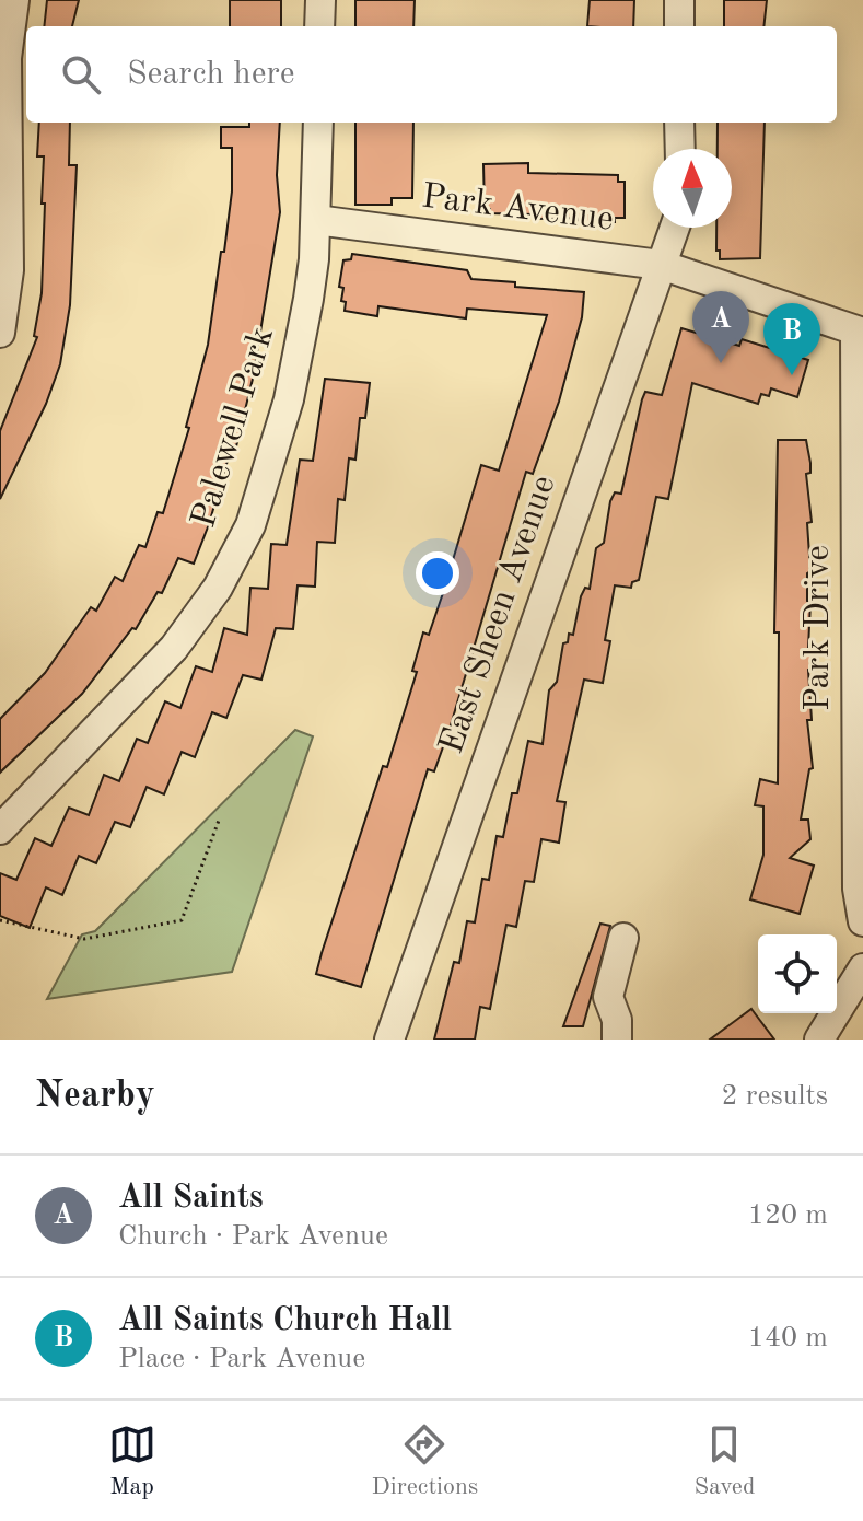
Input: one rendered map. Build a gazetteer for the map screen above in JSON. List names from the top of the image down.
{
  "streets": {
    "street": [
      "Park Avenue",
      "Palewell Park",
      "East Sheen Avenue",
      "Park Drive"
    ]
  },
  "crossings": [
    ["Park Avenue", "Palewell Park"],
    ["Park Avenue", "East Sheen Avenue"],
    ["Park Avenue", "Park Drive"]
  ],
  "north": "top",
  "page": {
    "search": "Search here",
    "pins": ["A", "B"],
    "heading": ["Nearby", "2 results"],
    "list": [
      {
        "mark": "A",
        "name": "All Saints",
        "note": "Church · Park Avenue",
        "value": "120 m"
      },
      {
        "mark": "B",
        "name": "All Saints Church Hall",
        "note": "Place · Park Avenue",
        "value": "140 m"
      }
    ],
    "nav": ["Map", "Directions", "Saved"]
  }
}
